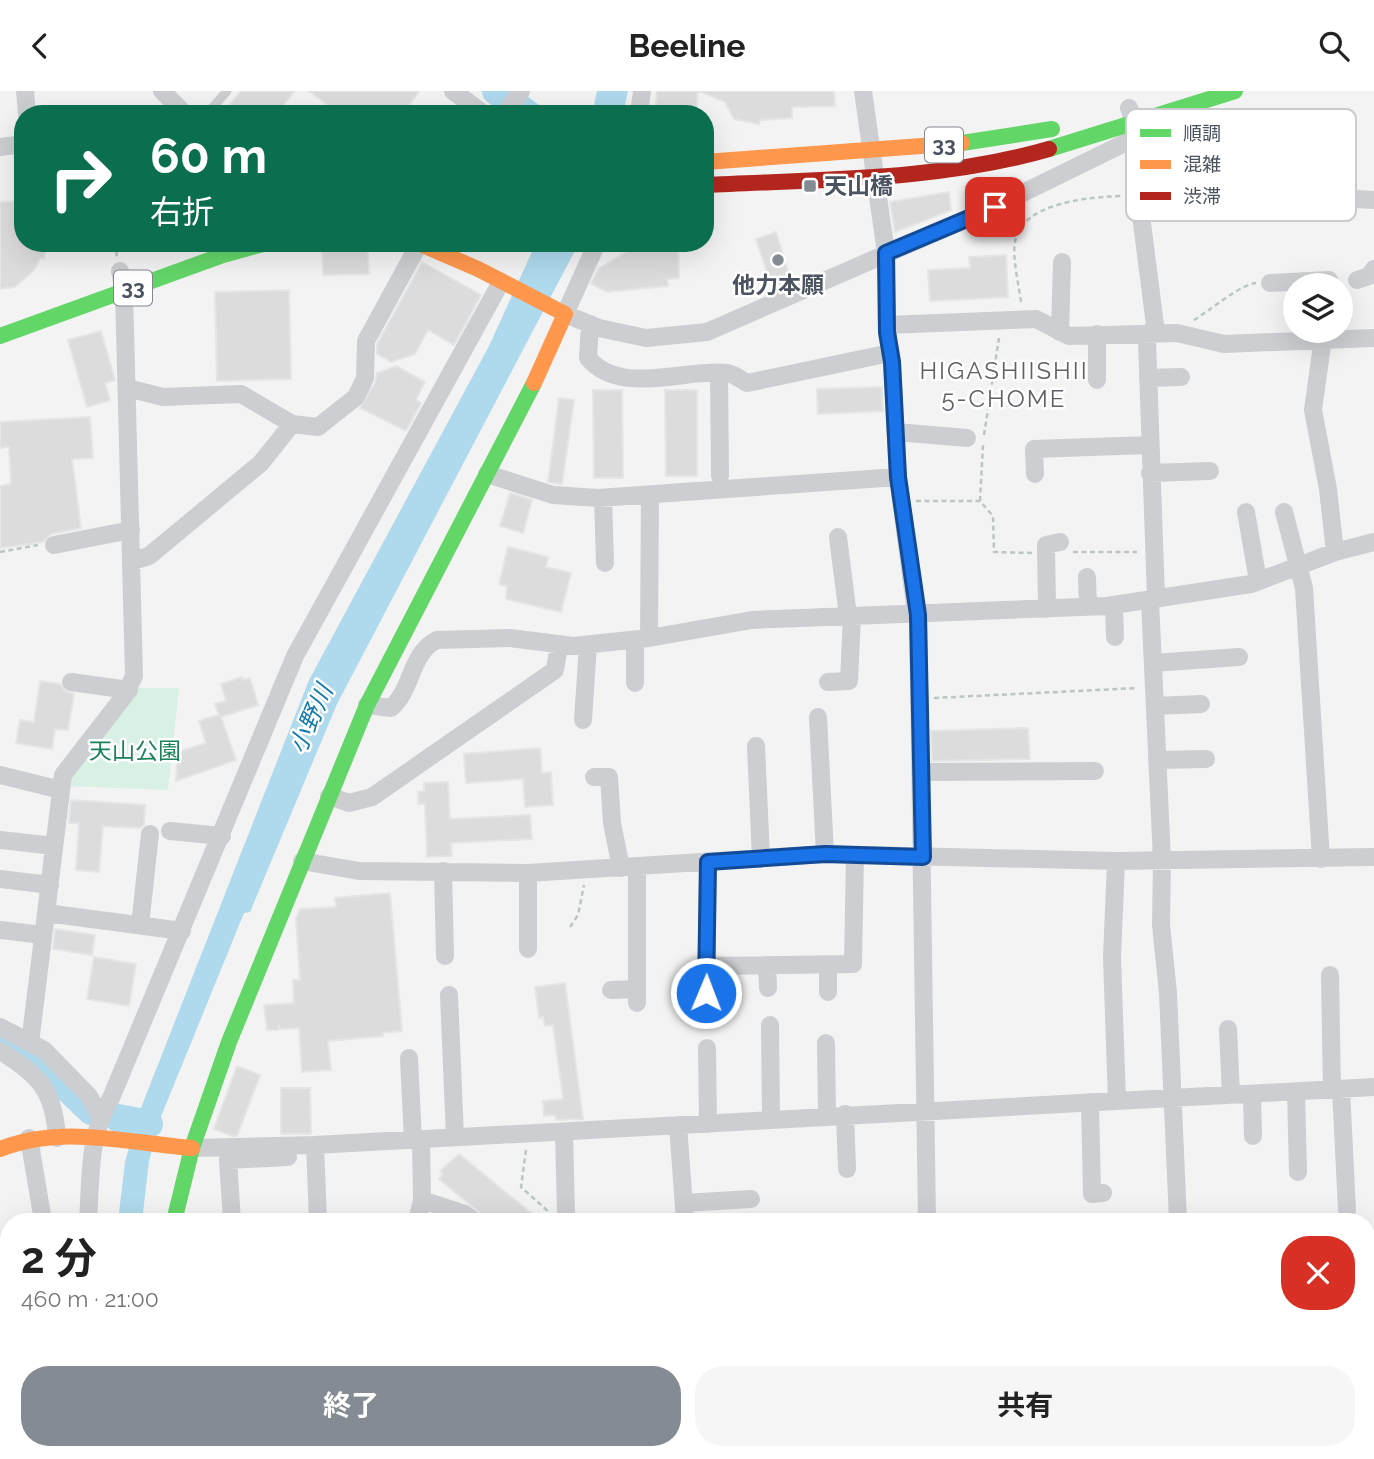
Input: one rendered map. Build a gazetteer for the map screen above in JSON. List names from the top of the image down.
{
  "streets": {
    "main road": ["33"]
  },
  "districts": ["HIGASHIISHII 5-CHOME"],
  "water": ["小野川"],
  "parks": ["天山公園"],
  "places": {
    "transit": ["天山橋"],
    "other": ["他力本願"]
  },
  "legend": ["順調", "混雑", "渋滞"],
  "page": {
    "header": "Beeline",
    "turn": ["60 m", "右折"],
    "heading": ["2 分", "460 m · 21:00"],
    "buttons": ["終了", "共有"]
  }
}
